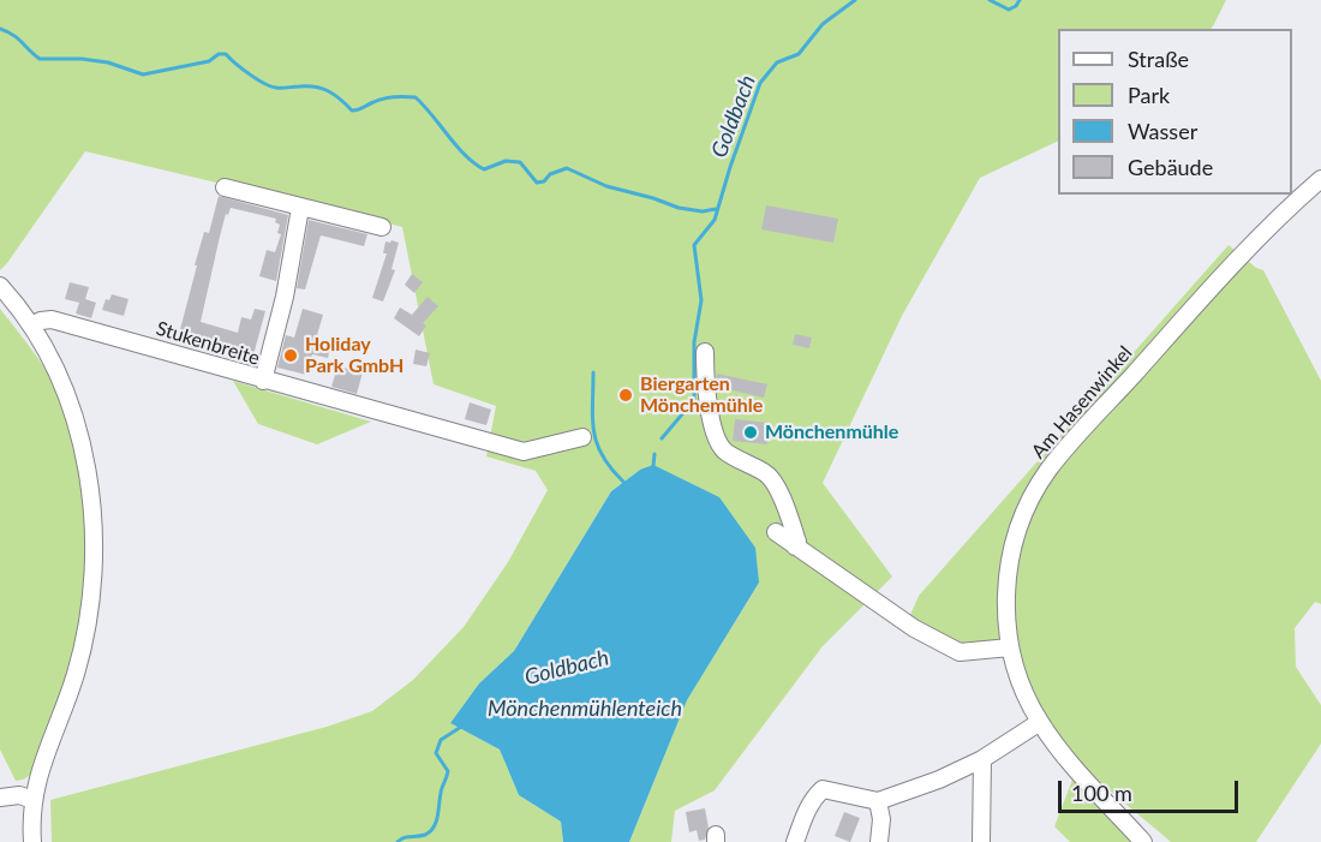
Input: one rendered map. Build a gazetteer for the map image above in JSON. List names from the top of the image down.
{
  "streets": {
    "street": ["Stukenbreite", "Am Hasenwinkel"]
  },
  "water": ["Goldbach", "Mönchenmühlenteich"],
  "places": ["Holiday Park GmbH", "Biergarten Mönchemühle", "Mönchenmühle"],
  "legend": [
    "Straße",
    "Park",
    "Wasser",
    "Gebäude"
  ],
  "scale_bar": "100 m"
}
